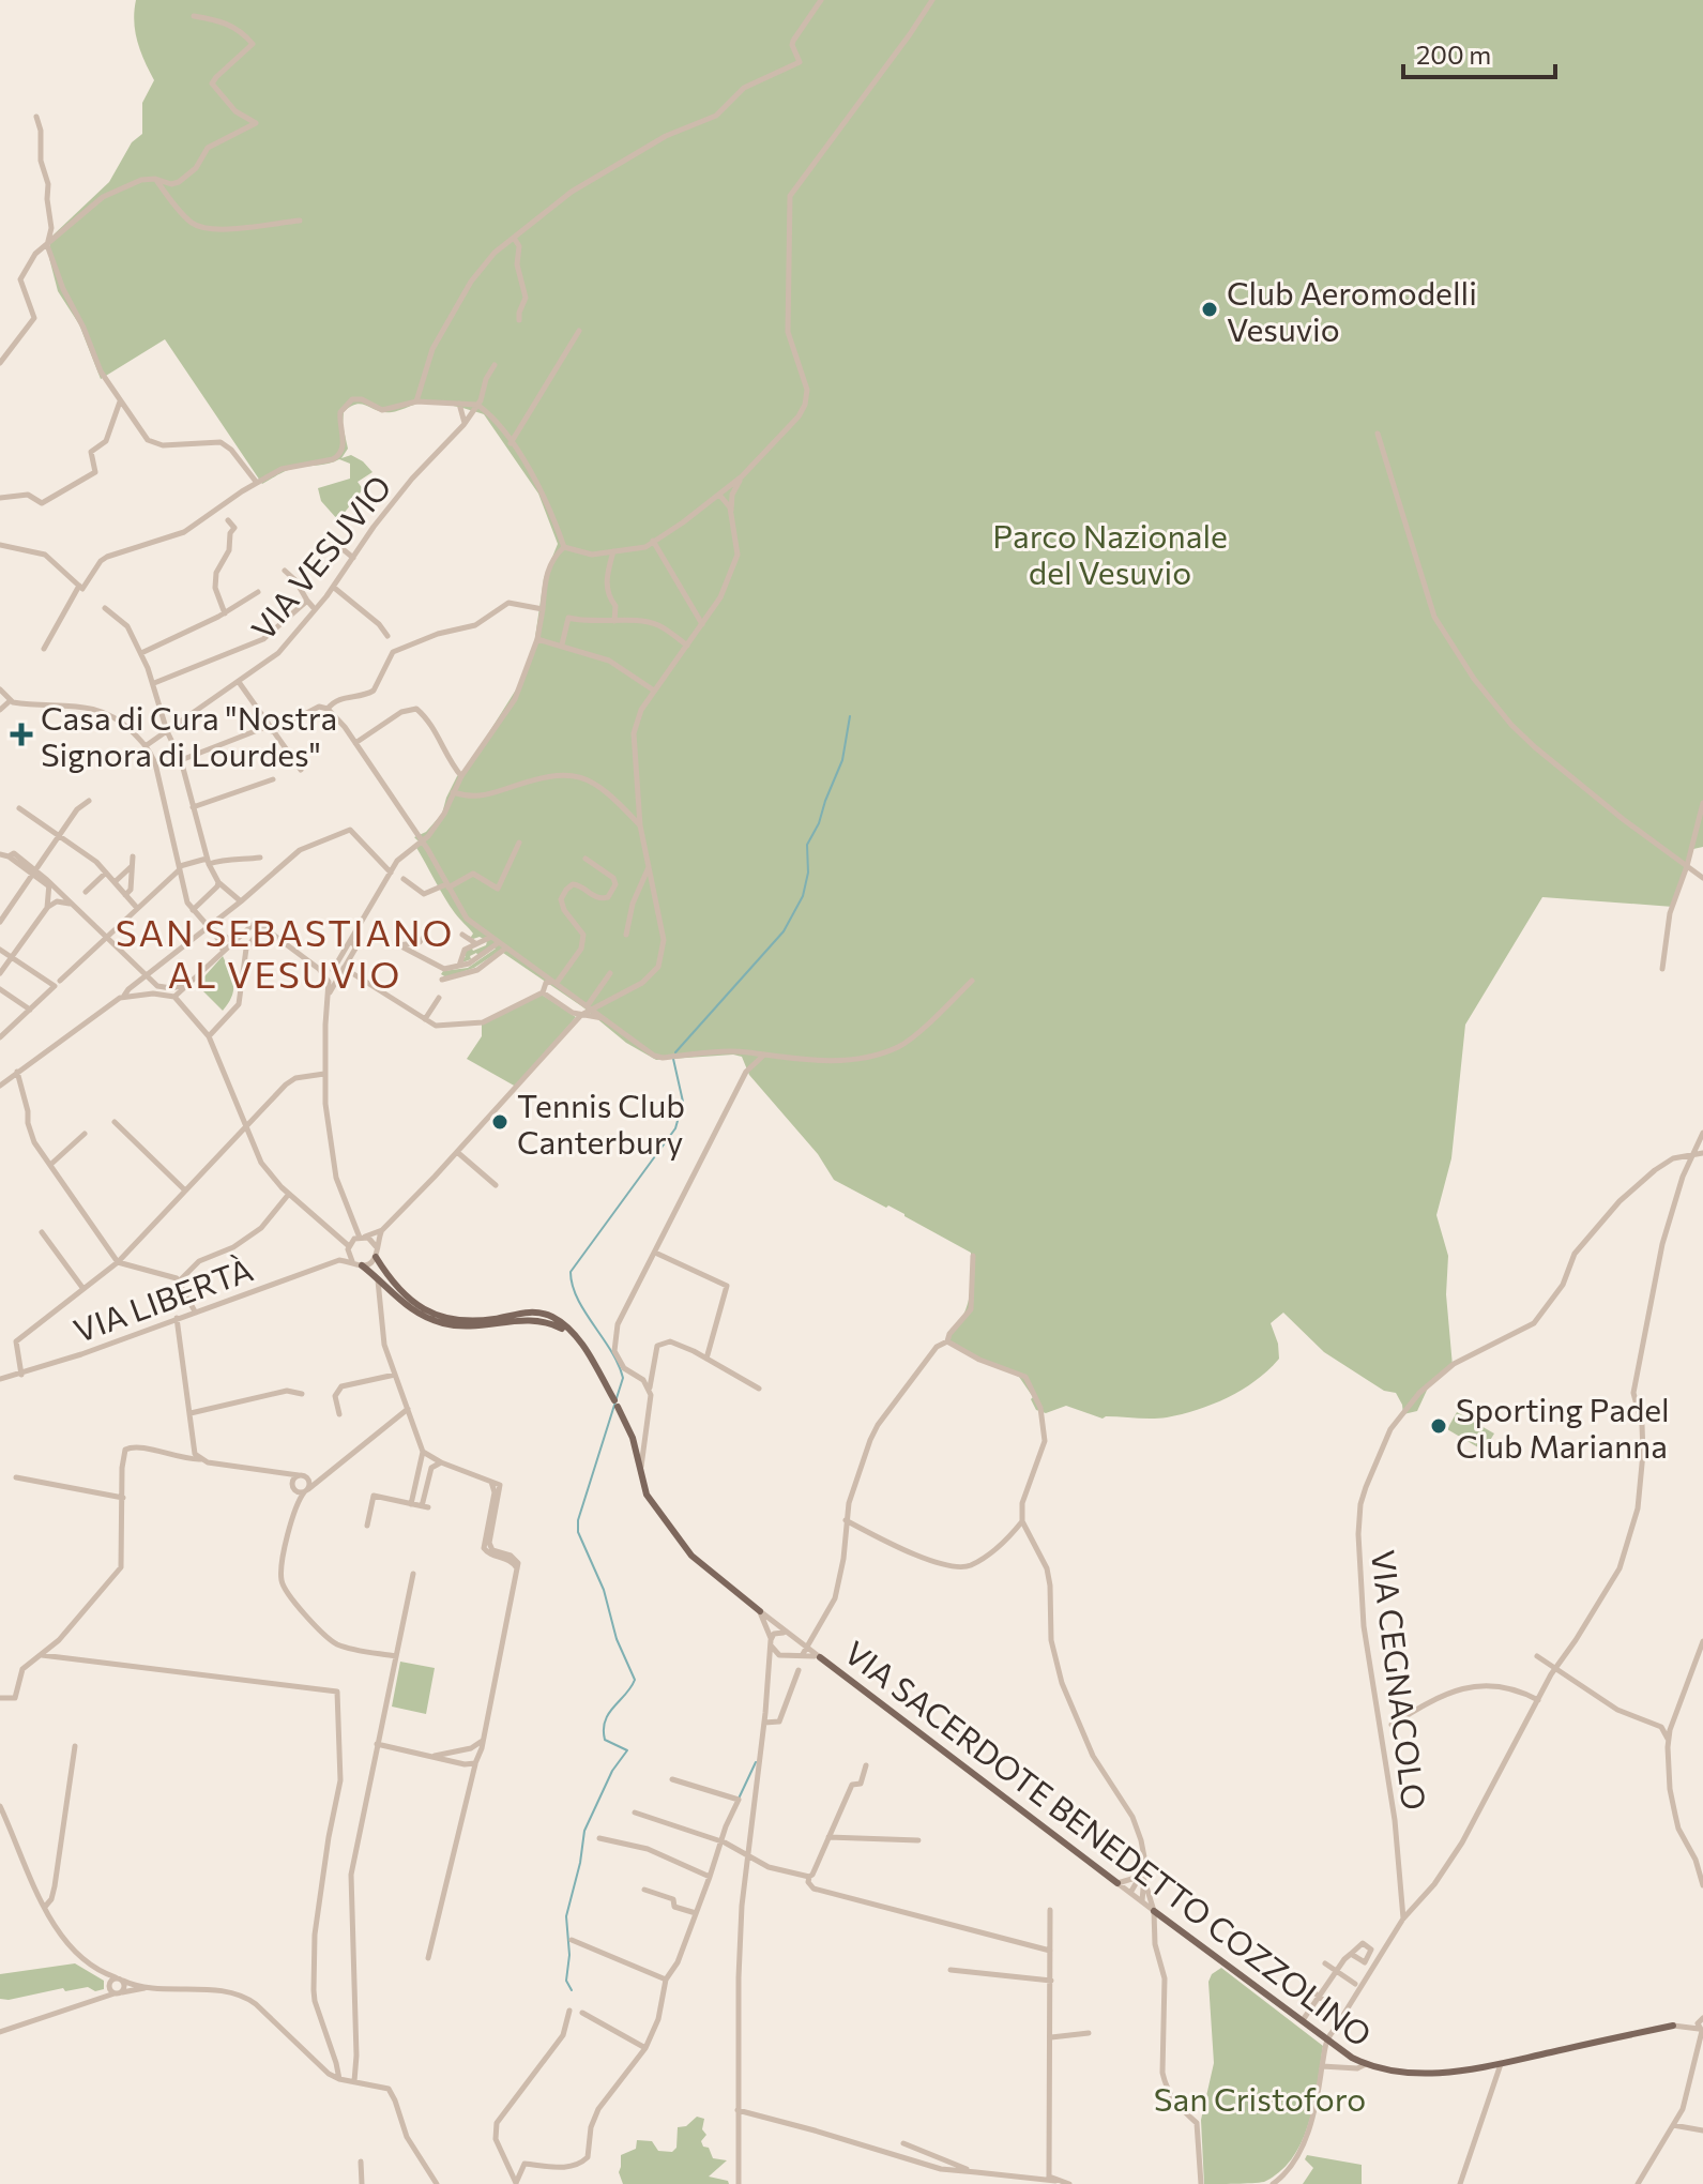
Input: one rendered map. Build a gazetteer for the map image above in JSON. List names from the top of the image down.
{
  "streets": {
    "main road": ["VIA SACERDOTE BENEDETTO COZZOLINO"],
    "street": ["VIA VESUVIO", "VIA LIBERTÀ", "VIA CEGNACOLO"]
  },
  "crossings": [
    ["VIA CEGNACOLO", "VIA SACERDOTE BENEDETTO COZZOLINO"]
  ],
  "districts": ["SAN SEBASTIANO AL VESUVIO"],
  "parks": ["Parco Nazionale del Vesuvio", "San Cristoforo"],
  "places": {
    "other": ["Club Aeromodelli Vesuvio", "Tennis Club Canterbury", "Sporting Padel Club Marianna"],
    "health": ["Casa di Cura \"Nostra Signora di Lourdes\""]
  },
  "scale_bar": "200 m"
}
